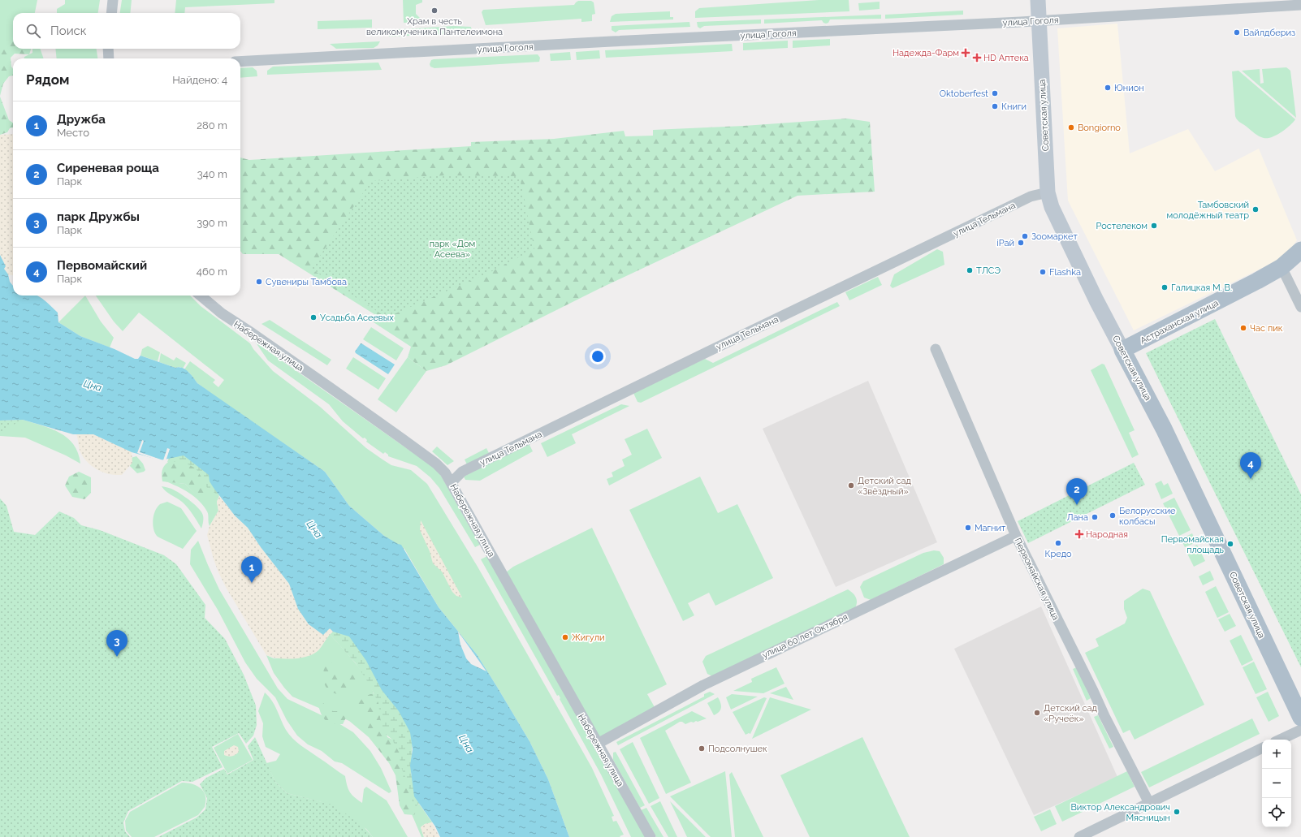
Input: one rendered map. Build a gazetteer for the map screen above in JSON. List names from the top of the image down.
{
  "streets": {
    "main road": ["Советская улица", "Астраханская улица"],
    "street": [
      "улица Гоголя",
      "улица Тельмана",
      "Набережная улица",
      "Первомайская улица",
      "улица 60 лет Октября"
    ]
  },
  "crossings": [
    ["улица Гоголя", "Советская улица"],
    ["Советская улица", "улица Тельмана"],
    ["Советская улица", "Астраханская улица"],
    ["улица Тельмана", "Набережная улица"],
    ["Набережная улица", "улица 60 лет Октября"],
    ["Первомайская улица", "улица 60 лет Октября"]
  ],
  "water": ["Цна"],
  "parks": ["парк «Дом Асеева»"],
  "places": {
    "other": [
      "Храм в честь великомученика Пантелеимона",
      "Вайлдбериз",
      "Юнион",
      "Oktoberfest",
      "Книги",
      "Bongiorno",
      "Тамбовский молодёжный театр",
      "Ростелеком",
      "Зоомаркет",
      "iРай",
      "ТЛСЭ",
      "Flashka",
      "Сувениры Тамбова",
      "Галицкая М. В.",
      "Усадьба Асеевых",
      "Час пик",
      "Детский сад «Звёздный»",
      "Белорусские колбасы",
      "Лана",
      "Магнит",
      "Кредо",
      "Первомайская площадь",
      "Жигули",
      "Детский сад «Ручеёк»",
      "Подсолнушек",
      "Виктор Александрович Мясницын"
    ],
    "health": ["Надежда-Фарм", "HD Аптека", "Народная"]
  },
  "page": {
    "search": "Поиск",
    "heading": ["Рядом", "Найдено: 4"],
    "list": [
      {
        "mark": "1",
        "name": "Дружба",
        "note": "Место",
        "value": "280 m"
      },
      {
        "mark": "2",
        "name": "Сиреневая роща",
        "note": "Парк",
        "value": "340 m"
      },
      {
        "mark": "3",
        "name": "парк Дружбы",
        "note": "Парк",
        "value": "390 m"
      },
      {
        "mark": "4",
        "name": "Первомайский",
        "note": "Парк",
        "value": "460 m"
      }
    ],
    "pins": [
      "4",
      "2",
      "1",
      "3"
    ],
    "map_buttons": ["+", "−"]
  }
}
